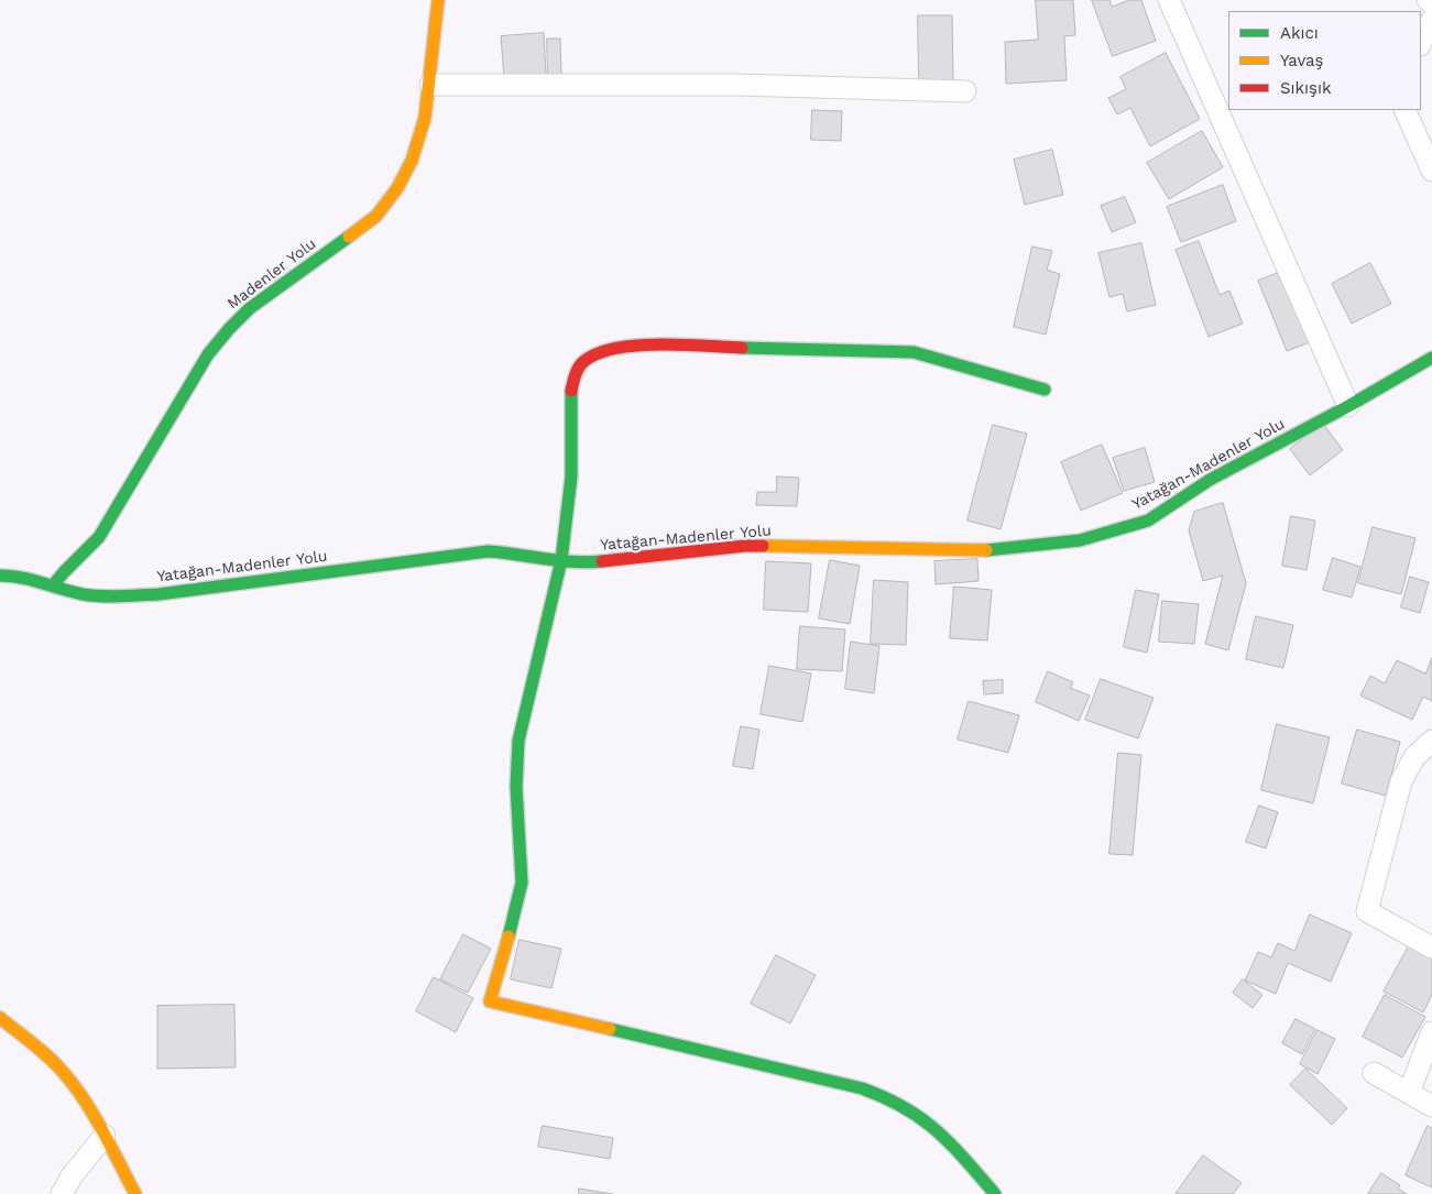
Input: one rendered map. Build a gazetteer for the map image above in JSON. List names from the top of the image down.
{
  "streets": {
    "street": ["Madenler Yolu", "Yatağan-Madenler Yolu"]
  },
  "crossings": [
    ["Madenler Yolu", "Yatağan-Madenler Yolu"]
  ],
  "legend": ["Akıcı", "Yavaş", "Sıkışık"]
}
